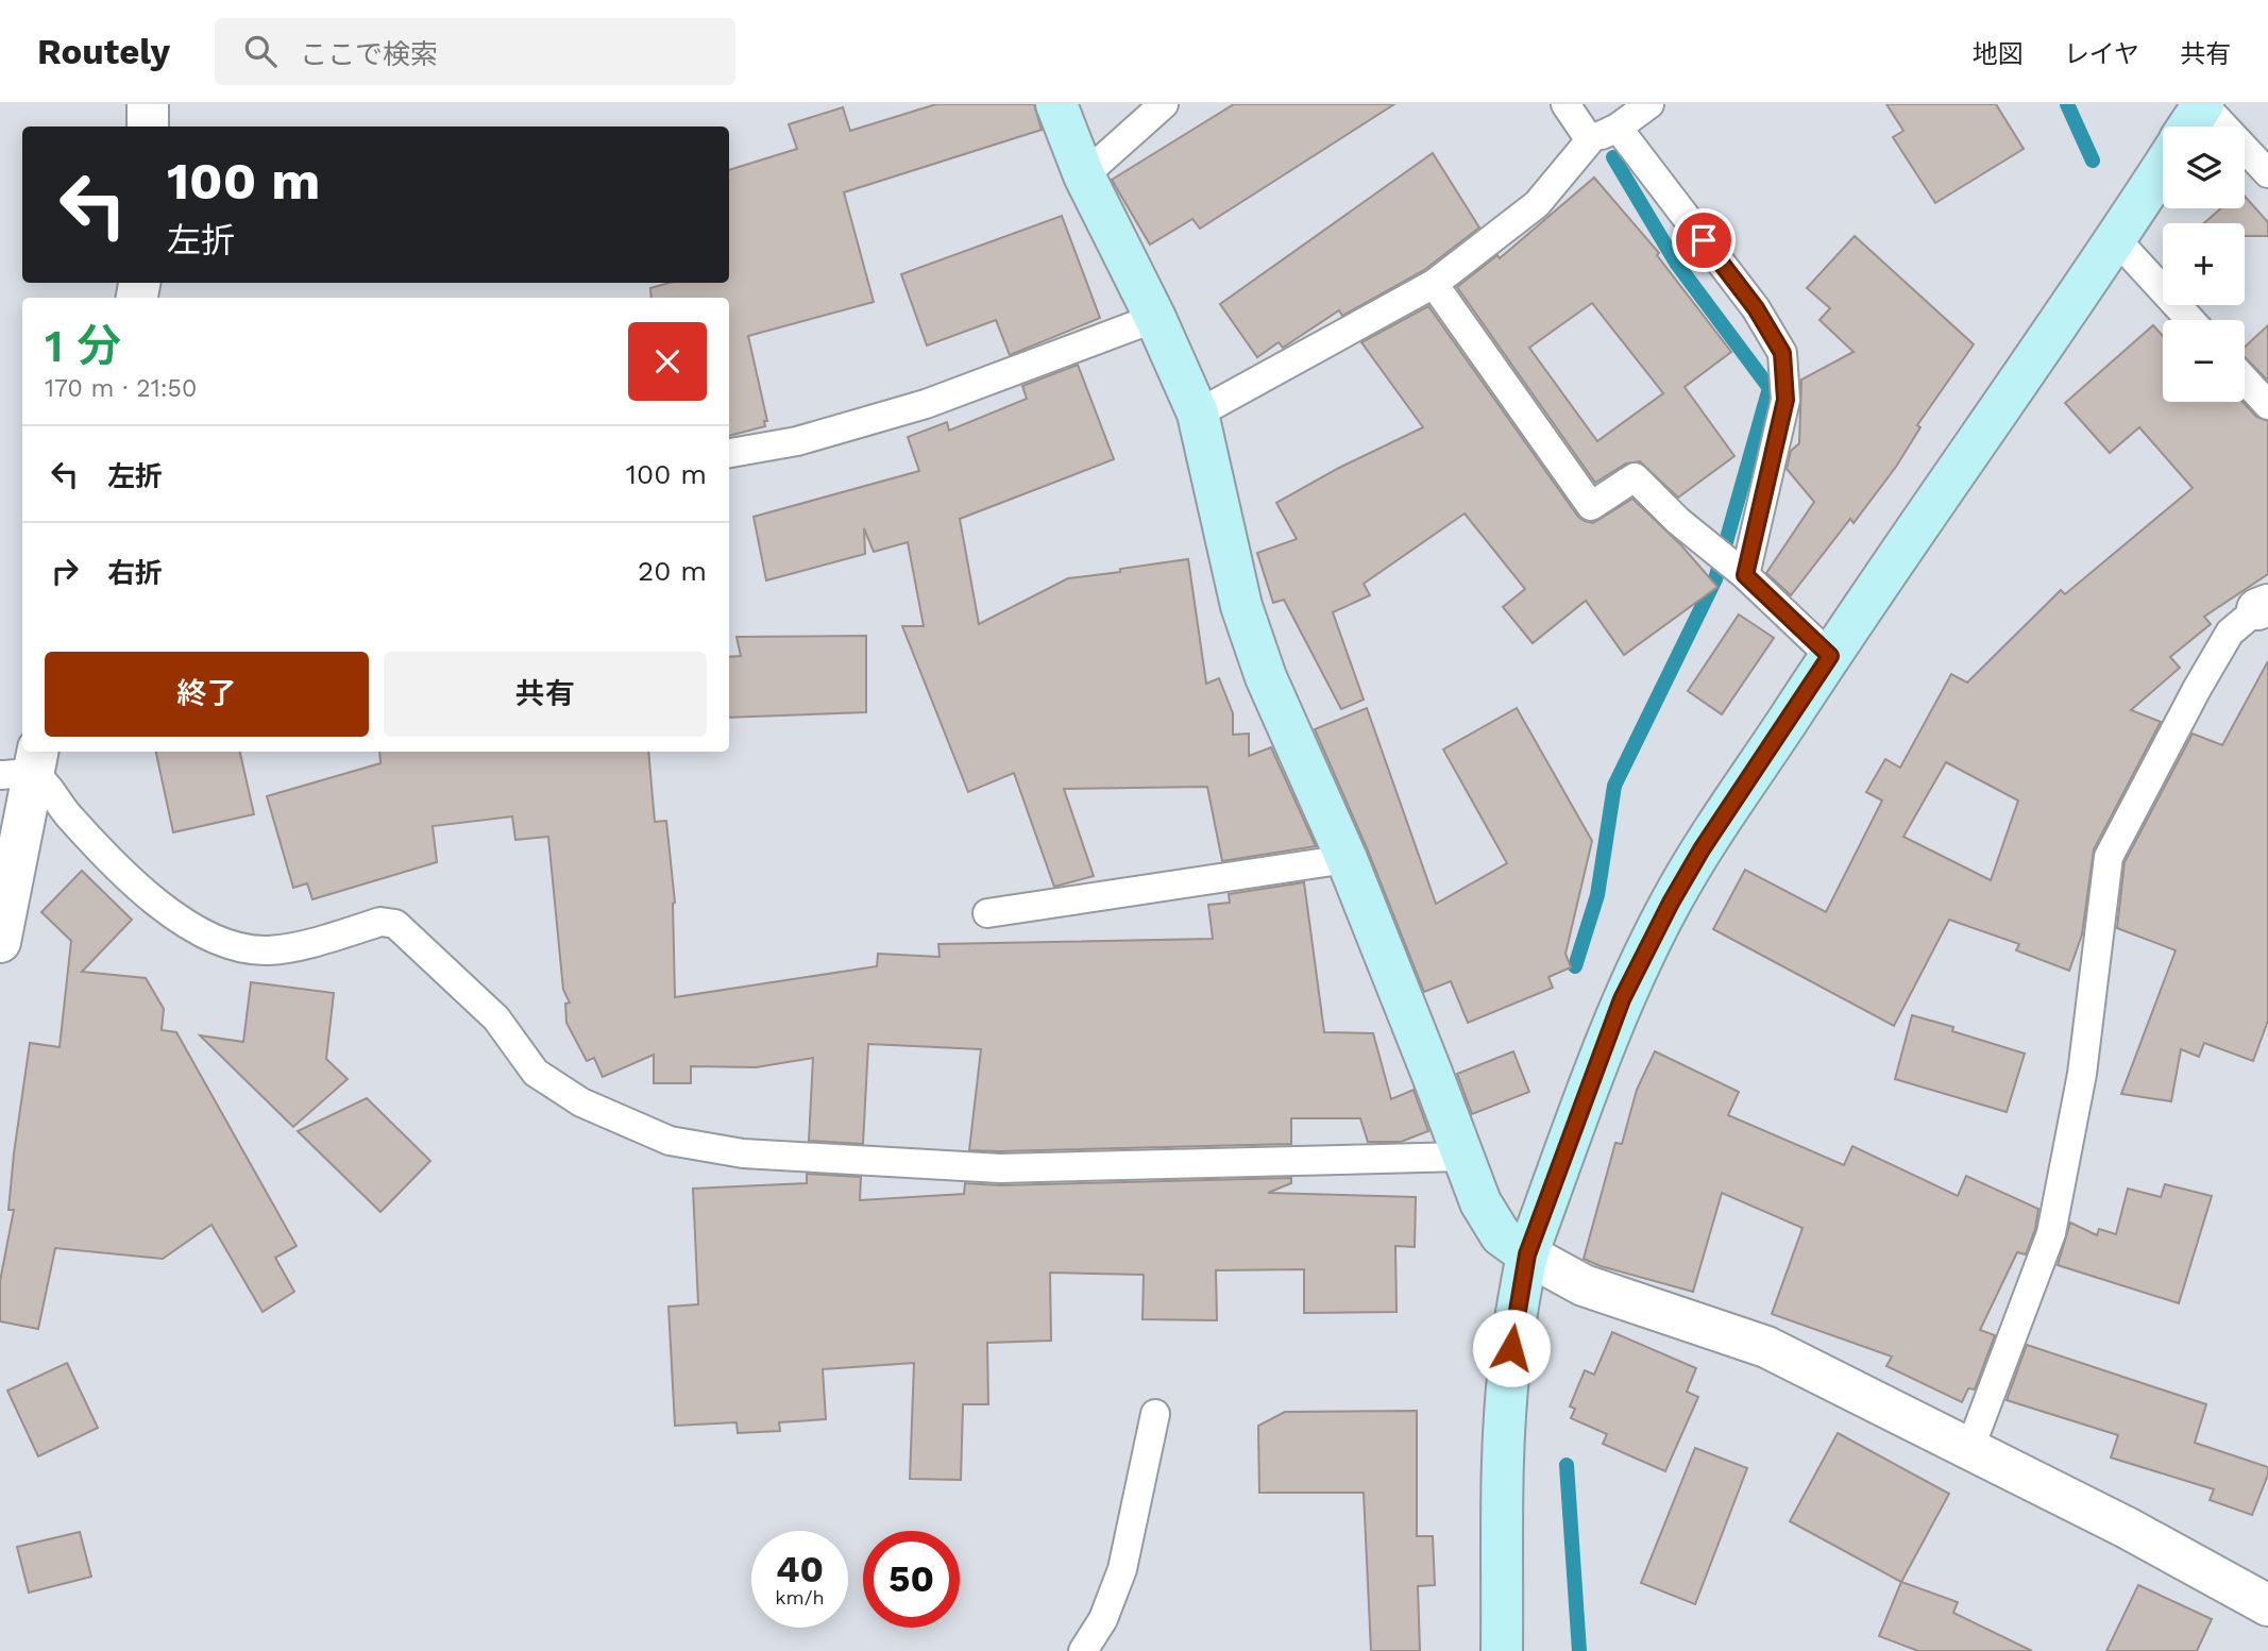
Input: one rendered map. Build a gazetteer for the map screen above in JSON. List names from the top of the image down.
{
  "page": {
    "header": "Routely",
    "search": "ここで検索",
    "nav": ["地図", "レイヤ", "共有"],
    "map_buttons": ["+", "−"],
    "turn": ["100 m", "左折"],
    "heading": ["1 分", "170 m · 21:50"],
    "list": [
      {
        "name": "左折",
        "value": "100 m"
      },
      {
        "name": "右折",
        "value": "20 m"
      }
    ],
    "buttons": ["終了", "共有"],
    "speed": "40 km/h",
    "limit": "50"
  }
}
